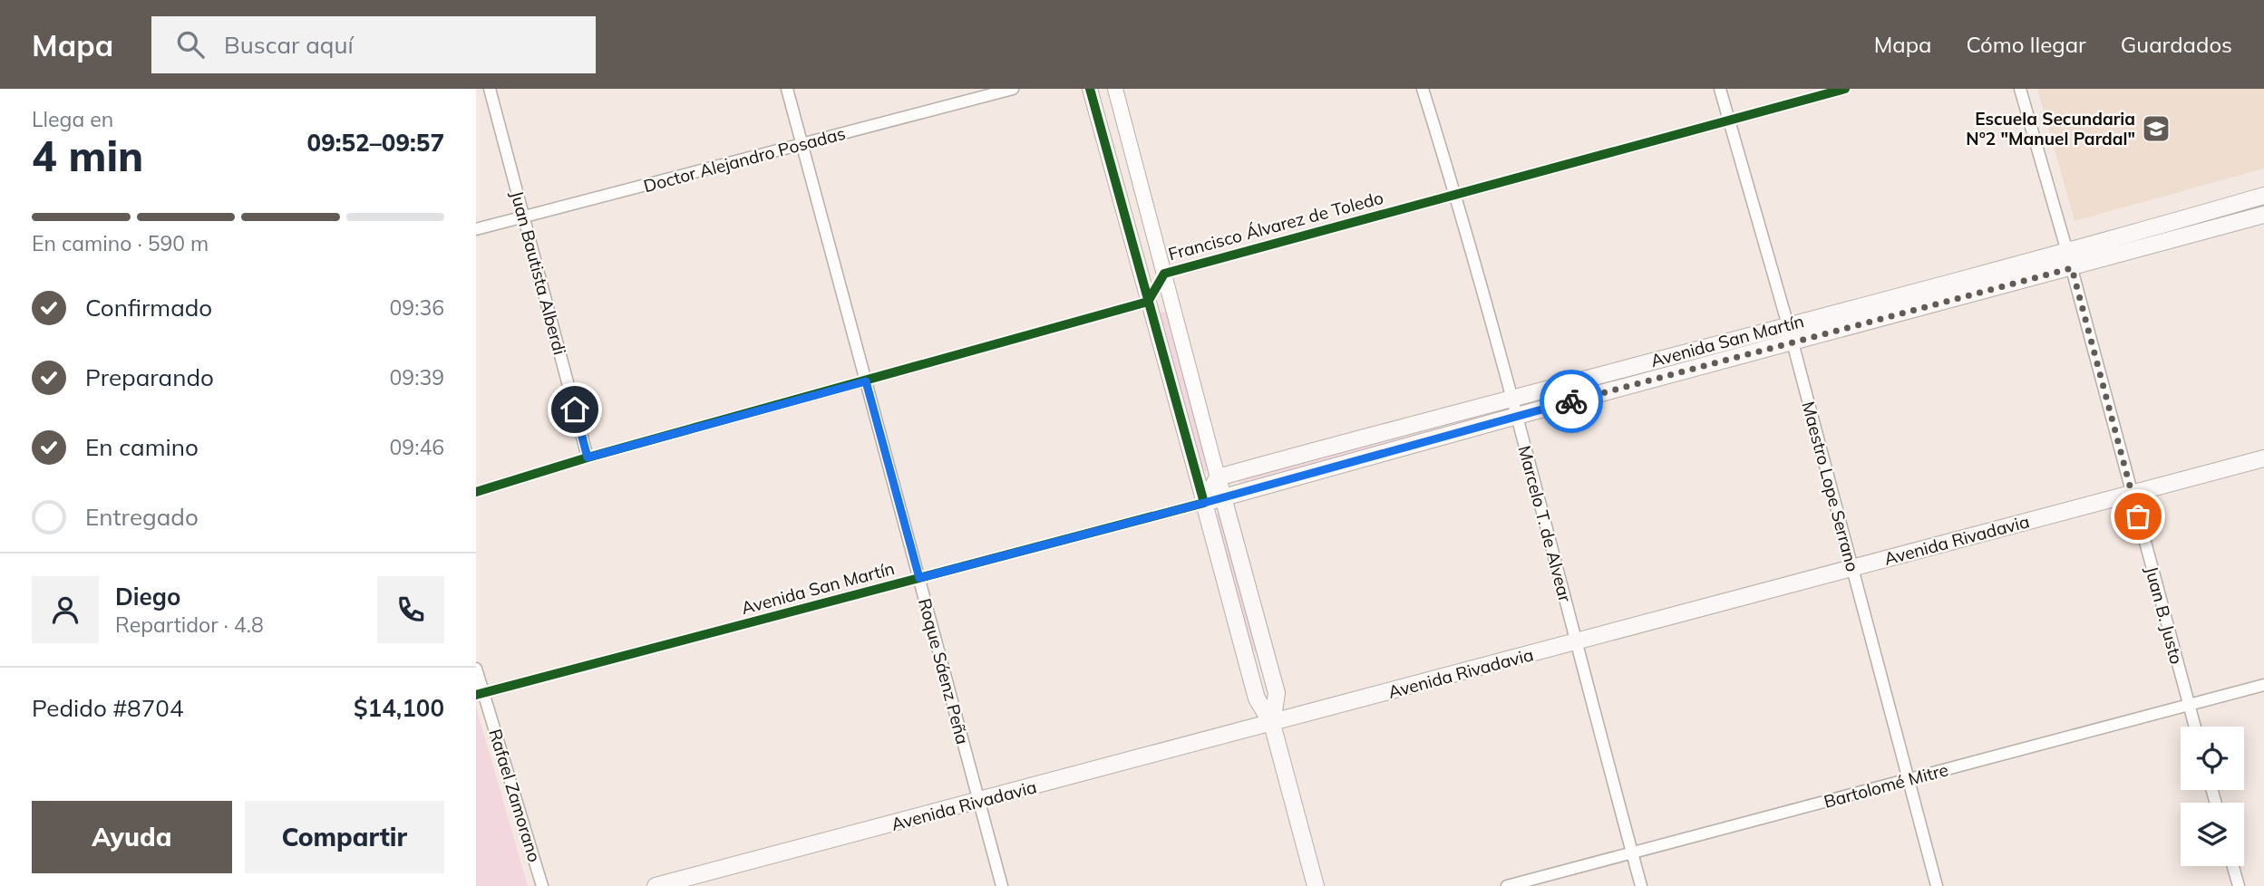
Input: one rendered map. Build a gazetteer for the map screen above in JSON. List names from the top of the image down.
{
  "streets": {
    "main road": ["Avenida San Martín", "Avenida Rivadavia"],
    "street": [
      "Doctor Alejandro Posadas",
      "Francisco Álvarez de Toledo",
      "Juan Bautista Alberdi",
      "Maestro Lope Serrano",
      "Marcelo T. de Alvear",
      "Juan B. Justo",
      "Roque Sáenz Peña",
      "Bartolomé Mitre",
      "Rafael Zamorano"
    ]
  },
  "crossings": [
    ["Doctor Alejandro Posadas", "Juan Bautista Alberdi"],
    ["Doctor Alejandro Posadas", "Roque Sáenz Peña"],
    ["Francisco Álvarez de Toledo", "Maestro Lope Serrano"],
    ["Francisco Álvarez de Toledo", "Marcelo T. de Alvear"],
    ["Avenida San Martín", "Maestro Lope Serrano"],
    ["Avenida San Martín", "Marcelo T. de Alvear"],
    ["Avenida San Martín", "Juan B. Justo"],
    ["Avenida San Martín", "Roque Sáenz Peña"],
    ["Avenida San Martín", "Rafael Zamorano"],
    ["Maestro Lope Serrano", "Avenida Rivadavia"],
    ["Maestro Lope Serrano", "Bartolomé Mitre"],
    ["Marcelo T. de Alvear", "Avenida Rivadavia"],
    ["Marcelo T. de Alvear", "Bartolomé Mitre"],
    ["Avenida Rivadavia", "Juan B. Justo"],
    ["Avenida Rivadavia", "Roque Sáenz Peña"],
    ["Juan B. Justo", "Bartolomé Mitre"]
  ],
  "places": {
    "school or university": ["Escuela Secundaria N°2 \"Manuel Pardal\""]
  },
  "page": {
    "header": "Mapa",
    "search": "Buscar aquí",
    "nav": ["Mapa", "Cómo llegar", "Guardados"],
    "heading": ["4 min", "Llega en", "09:52–09:57"],
    "panel": [
      "Diego",
      "Repartidor · 4.8",
      "Pedido #8704",
      "$14,100"
    ],
    "bar": "En camino · 590 m",
    "list": [
      ["Confirmado", "09:36"],
      ["Preparando", "09:39"],
      ["En camino", "09:46"],
      "Entregado"
    ],
    "buttons": ["Ayuda", "Compartir"]
  }
}
